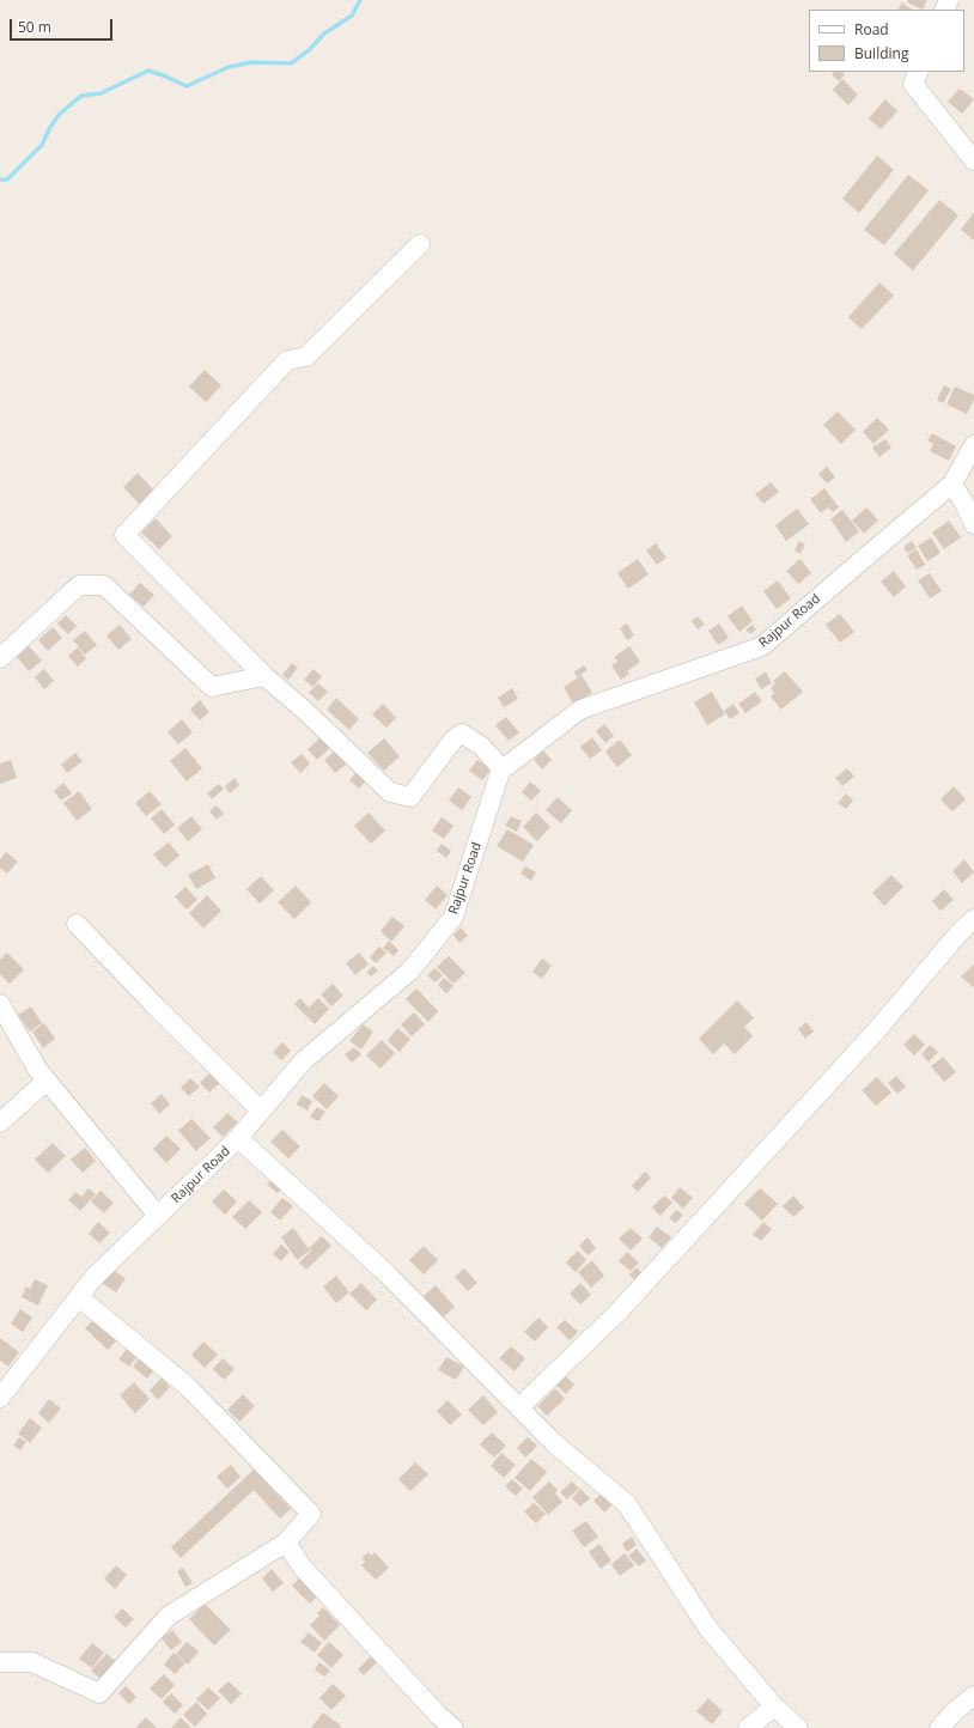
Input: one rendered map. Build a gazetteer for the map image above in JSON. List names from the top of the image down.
{
  "streets": {
    "street": ["Rajpur Road"]
  },
  "legend": ["Road", "Building"],
  "scale_bar": "50 m"
}
